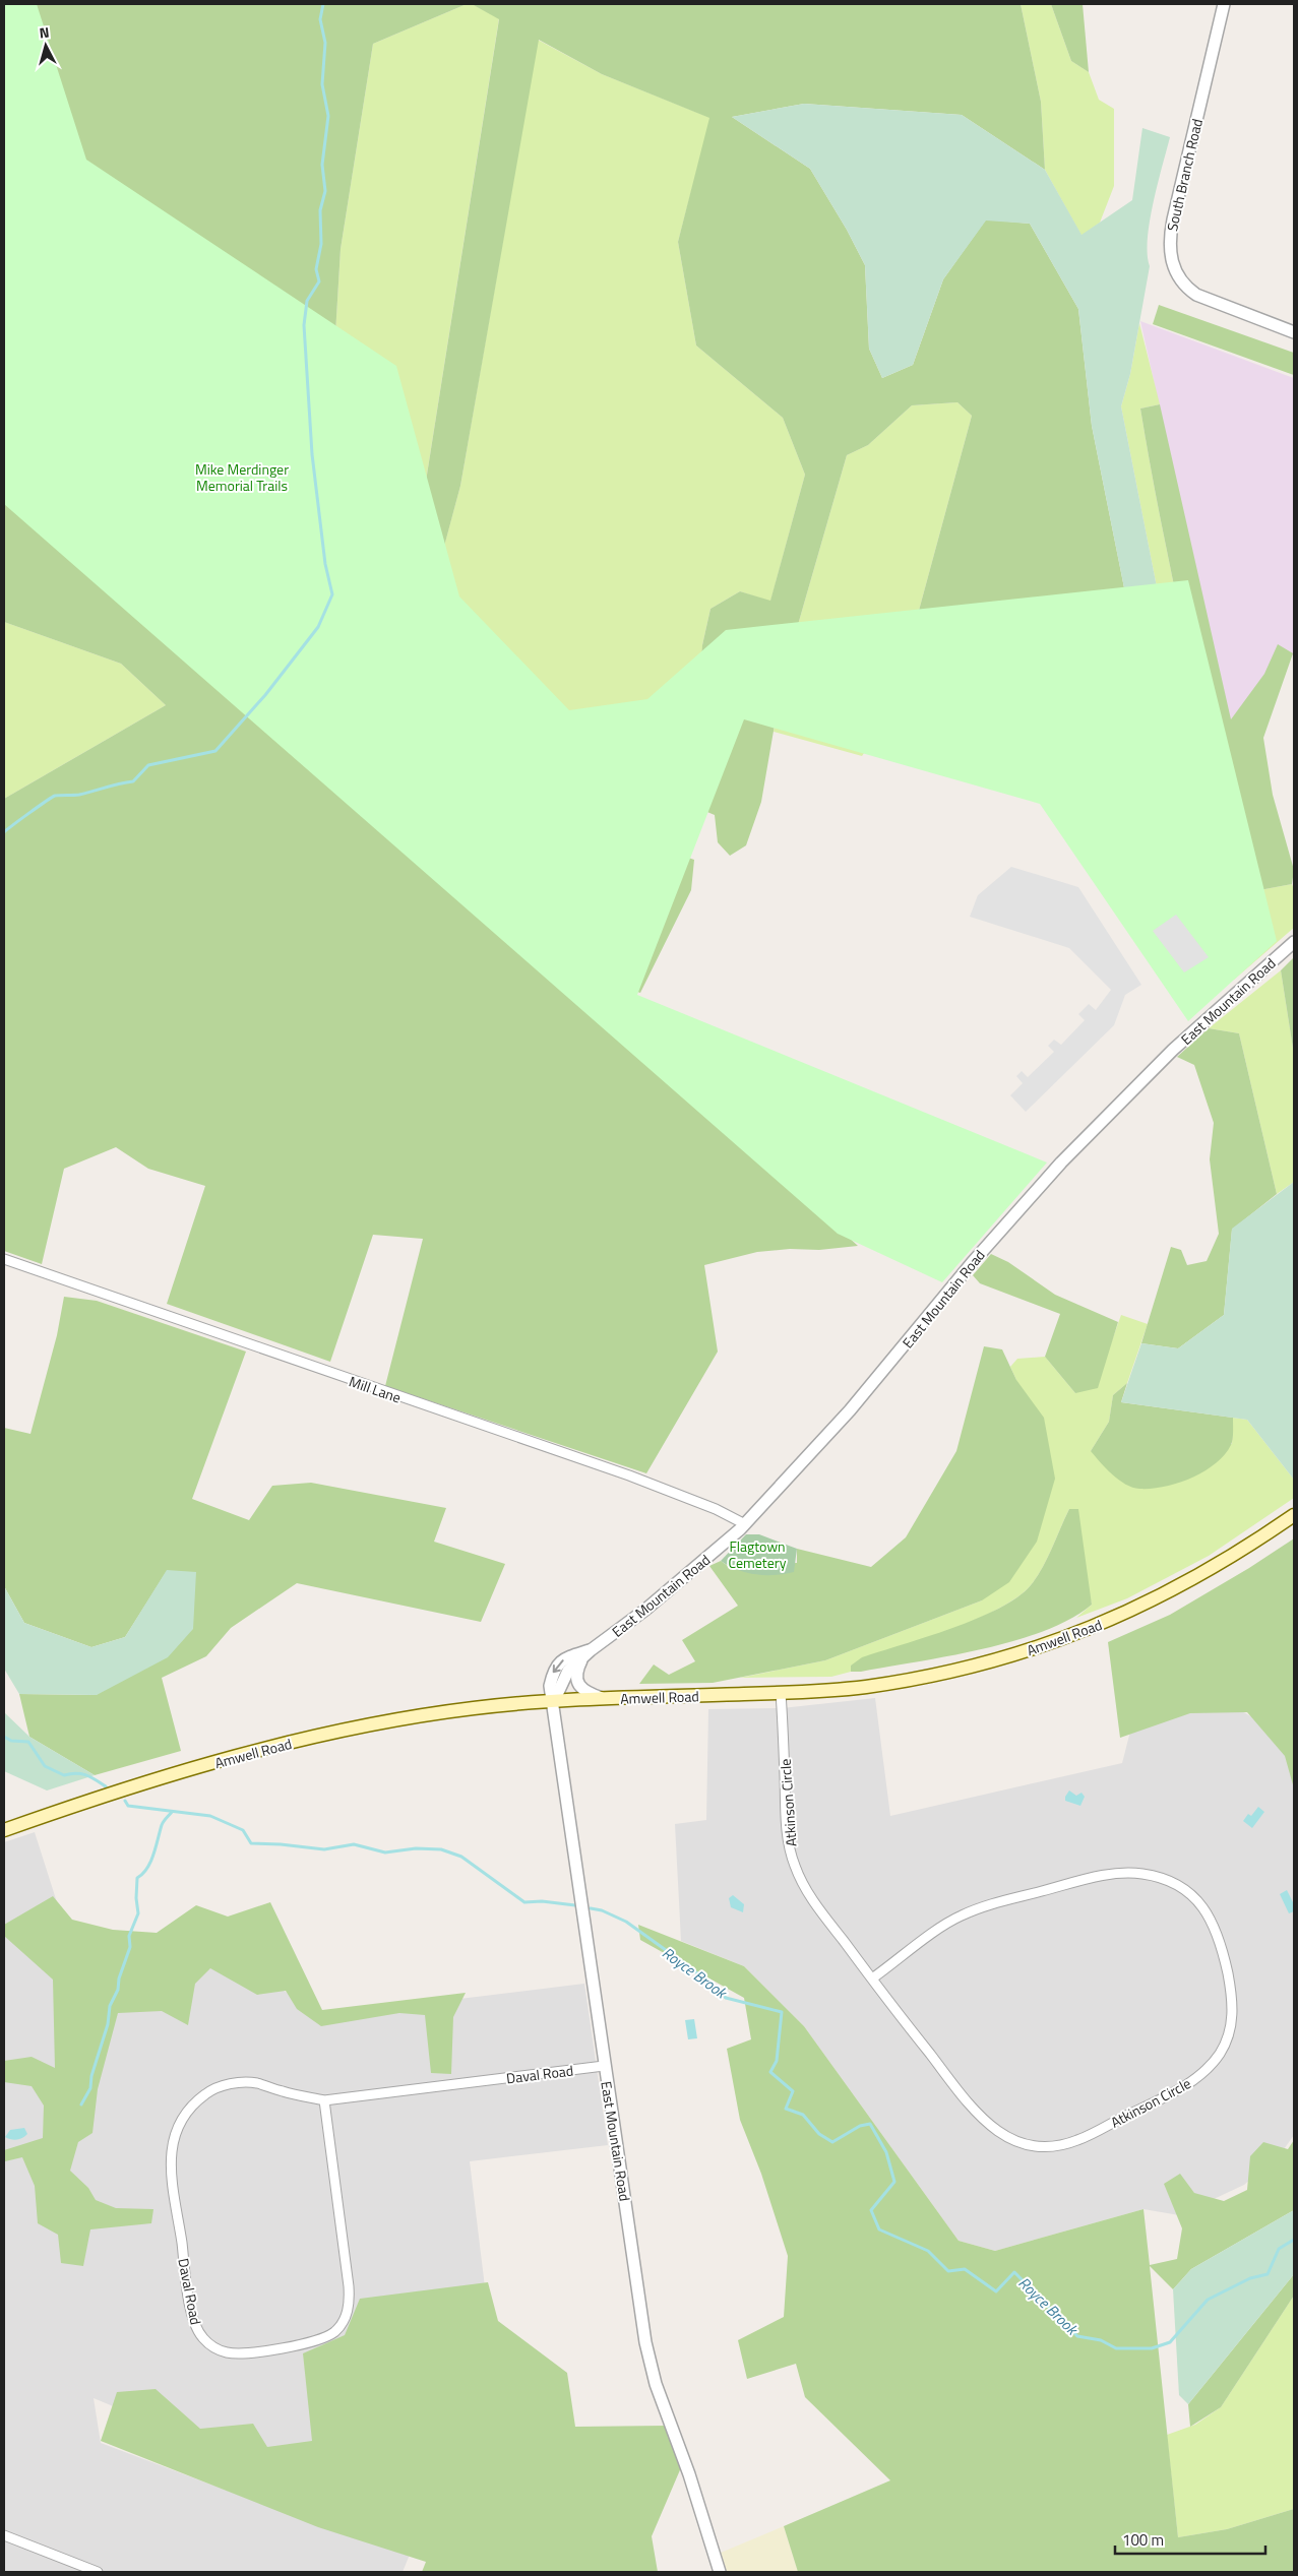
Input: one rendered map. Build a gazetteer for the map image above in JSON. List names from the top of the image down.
{
  "streets": {
    "main road": ["Amwell Road"],
    "street": [
      "South Branch Road",
      "East Mountain Road",
      "Mill Lane",
      "Atkinson Circle",
      "Daval Road"
    ]
  },
  "crossings": [
    ["East Mountain Road", "Mill Lane"],
    ["East Mountain Road", "Amwell Road"],
    ["East Mountain Road", "Daval Road"],
    ["Amwell Road", "Atkinson Circle"]
  ],
  "water": ["Royce Brook"],
  "parks": ["Mike Merdinger Memorial Trails", "Flagtown Cemetery"],
  "scale_bar": "100 m",
  "north": "top"
}
